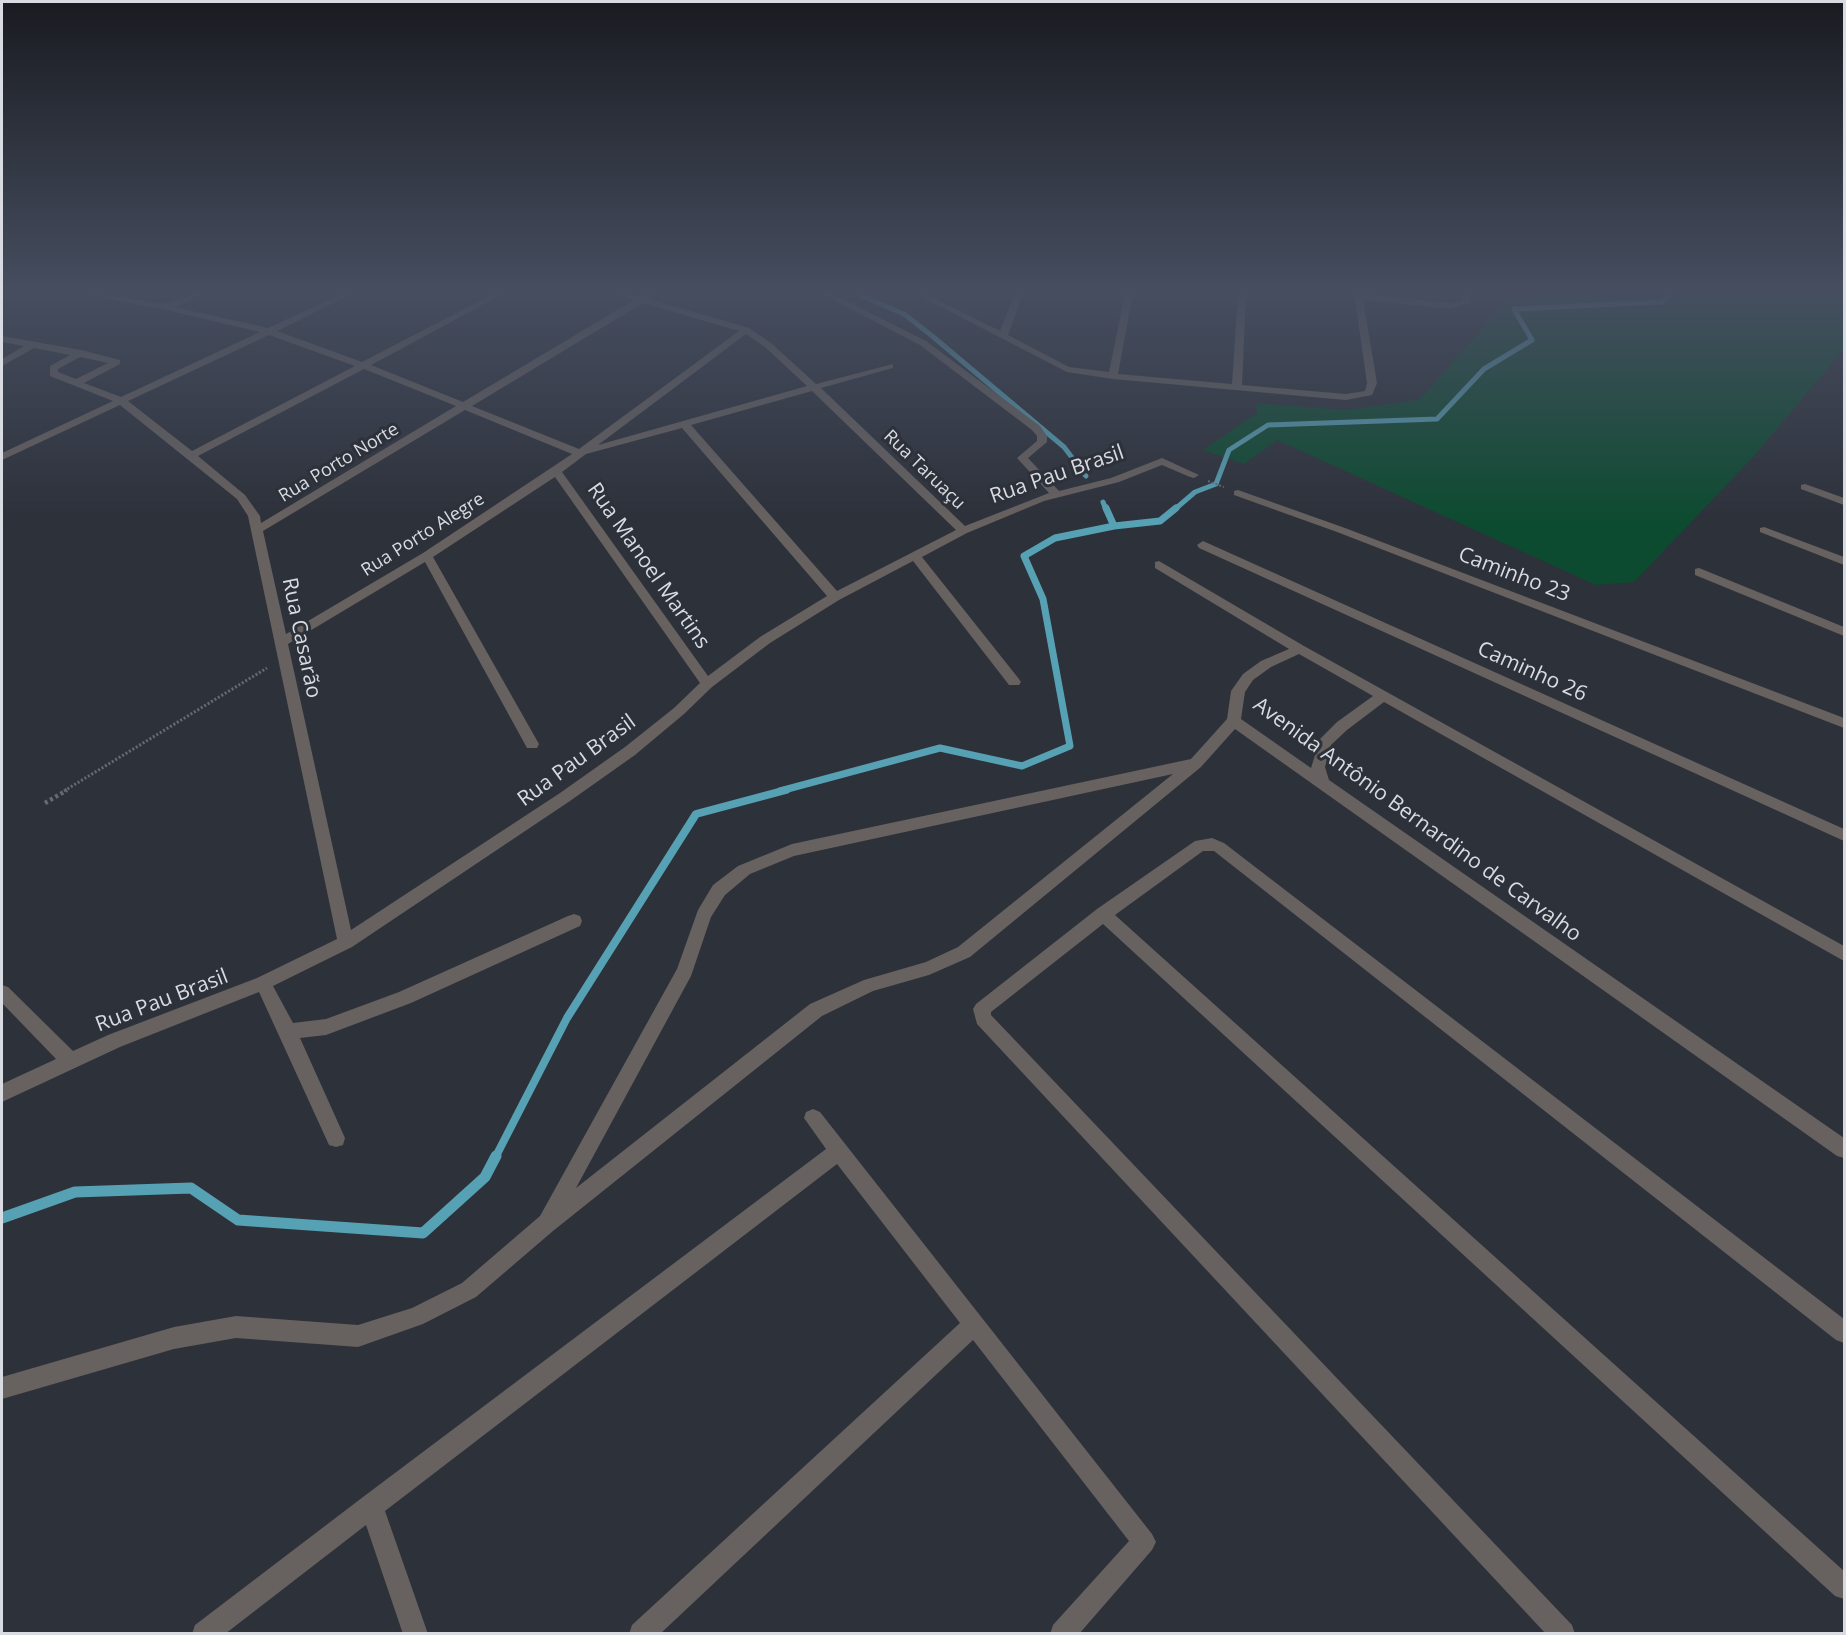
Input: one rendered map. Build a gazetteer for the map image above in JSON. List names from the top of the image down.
{
  "streets": {
    "street": [
      "Rua Porto Norte",
      "Rua Taruaçu",
      "Rua Pau Brasil",
      "Rua Porto Alegre",
      "Rua Manoel Martins",
      "Caminho 23",
      "Rua Casarão",
      "Caminho 26",
      "Avenida Antônio Bernardino de Carvalho"
    ]
  },
  "crossings": [
    ["Rua Porto Norte", "Rua Casarão"],
    ["Rua Taruaçu", "Rua Pau Brasil"],
    ["Rua Pau Brasil", "Rua Manoel Martins"],
    ["Rua Pau Brasil", "Rua Casarão"],
    ["Rua Porto Alegre", "Rua Manoel Martins"],
    ["Rua Porto Alegre", "Rua Casarão"]
  ]
}
